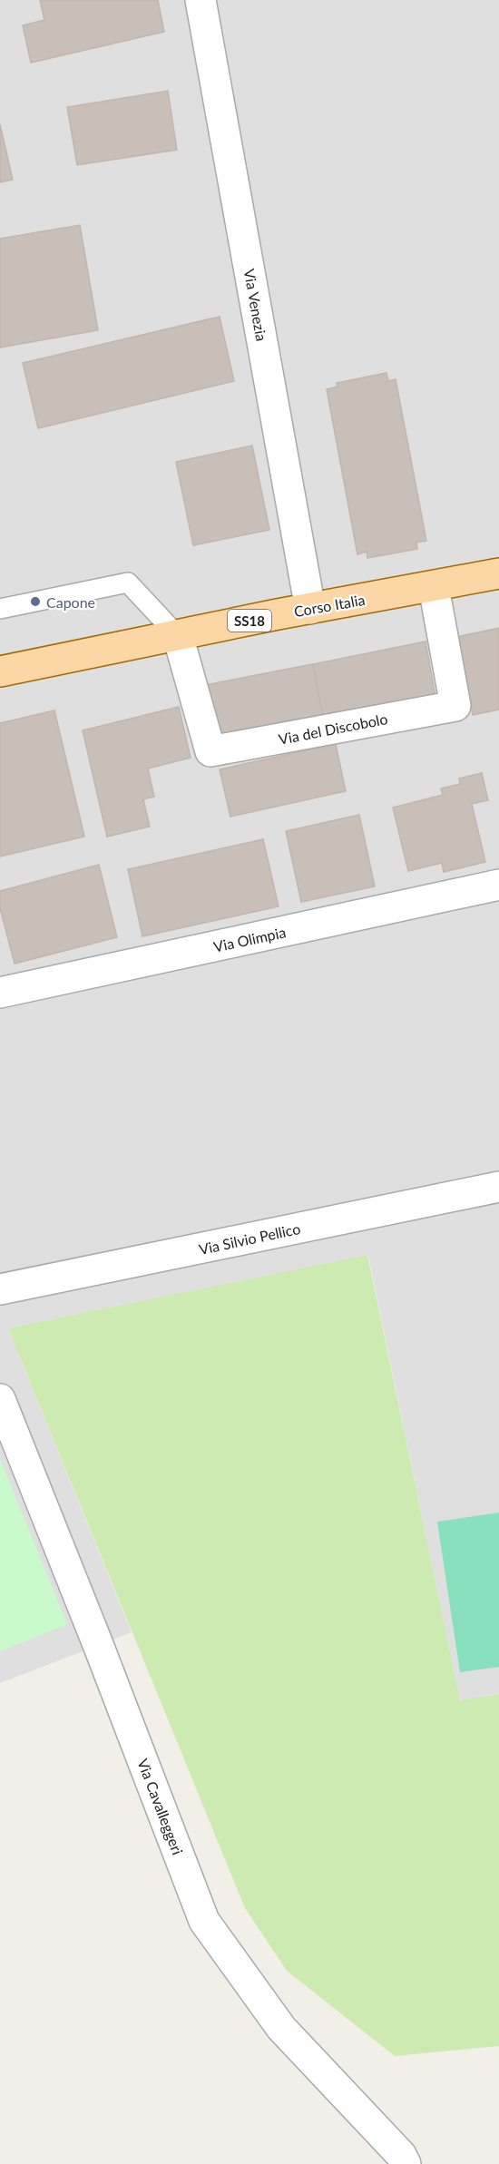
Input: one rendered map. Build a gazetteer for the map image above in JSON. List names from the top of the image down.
{
  "streets": {
    "main road": ["Corso Italia", "SS18"],
    "street": [
      "Via Venezia",
      "Via del Discobolo",
      "Via Olimpia",
      "Via Silvio Pellico",
      "Via Cavalleggeri"
    ]
  },
  "crossings": [
    ["Via Venezia", "Corso Italia"],
    ["Corso Italia", "Via del Discobolo"]
  ],
  "places": ["Capone"]
}
